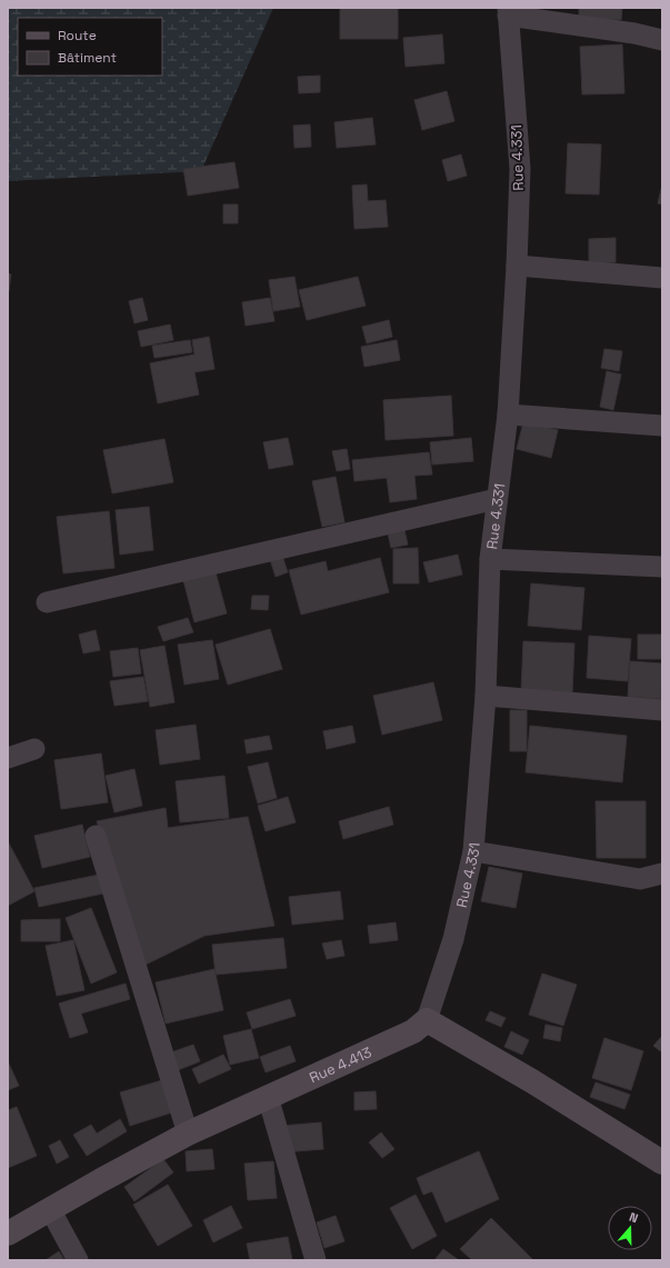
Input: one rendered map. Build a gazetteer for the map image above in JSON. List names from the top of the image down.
{
  "streets": {
    "street": ["Rue 4.331", "Rue 4.413"]
  },
  "crossings": [
    ["Rue 4.331", "Rue 4.413"]
  ],
  "legend": ["Route", "Bâtiment"],
  "north": "top"
}
